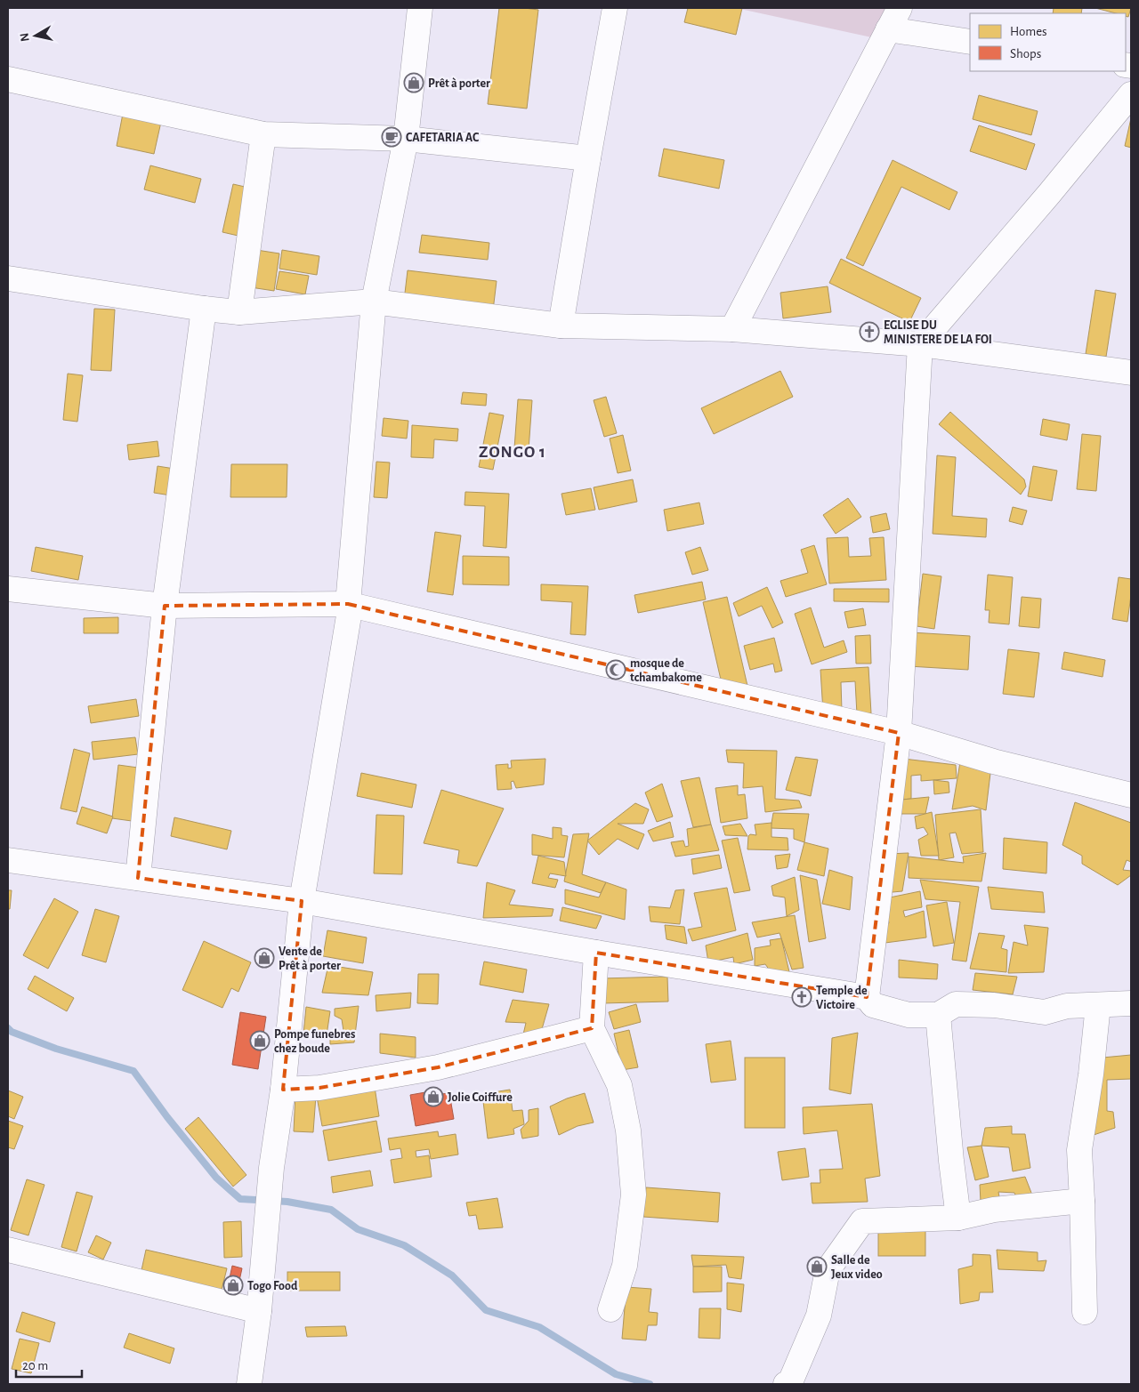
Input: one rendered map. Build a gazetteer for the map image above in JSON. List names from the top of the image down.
{
  "districts": ["ZONGO 1"],
  "places": {
    "shop": [
      "Prêt à porter",
      "Vente de Prêt à porter",
      "Pompe funebres chez boude",
      "Jolie Coiffure",
      "Salle de Jeux video",
      "Togo Food"
    ],
    "cafe": ["CAFETARIA AC"],
    "church": ["EGLISE DU MINISTERE DE LA FOI", "Temple de Victoire"],
    "mosque": ["mosque de tchambakome"]
  },
  "legend": ["Homes", "Shops"],
  "scale_bar": "20 m",
  "north": "left"
}
